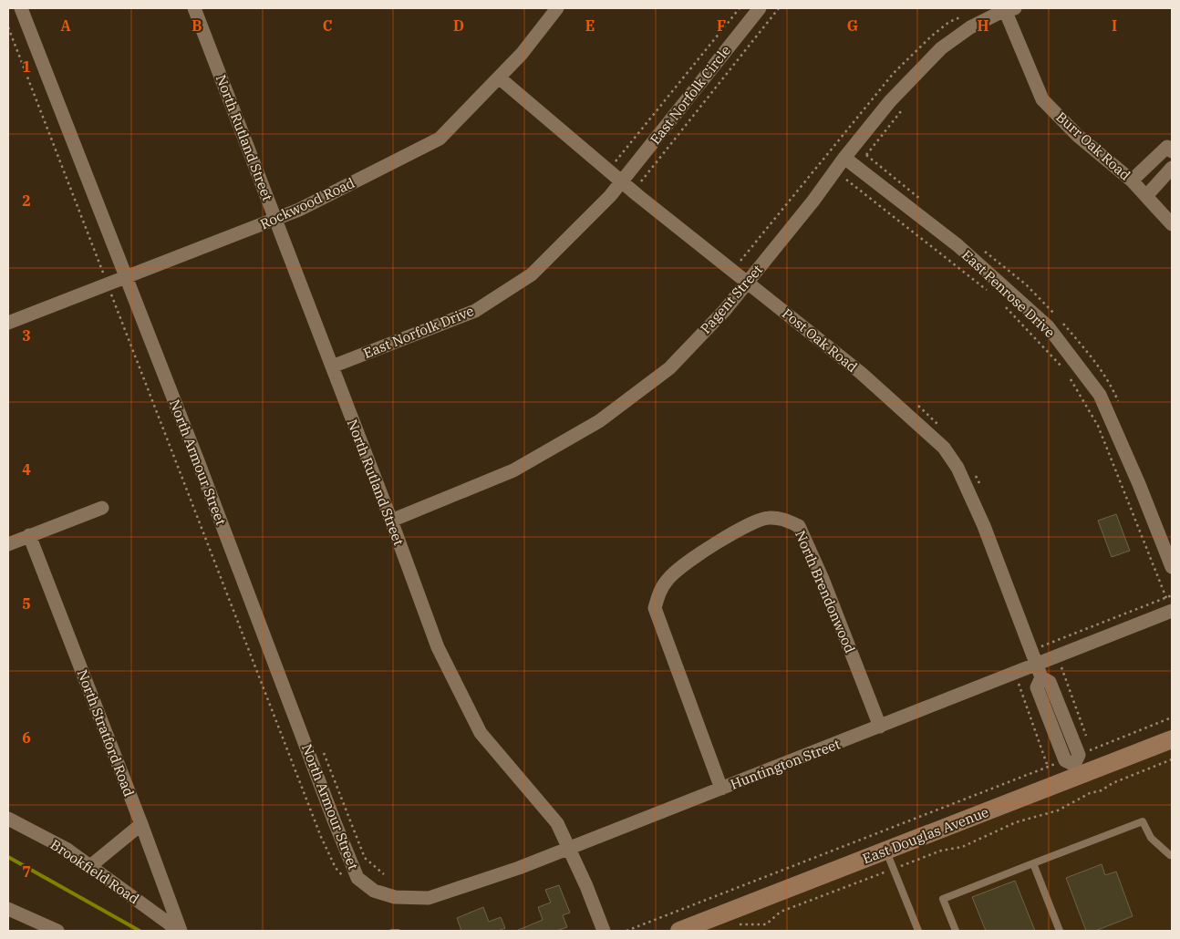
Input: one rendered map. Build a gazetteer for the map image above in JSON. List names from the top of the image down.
{
  "streets": {
    "street": [
      "East Norfolk Circle",
      "North Rutland Street",
      "Burr Oak Road",
      "Rockwood Road",
      "East Penrose Drive",
      "Pagent Street",
      "East Norfolk Drive",
      "Post Oak Road",
      "North Armour Street",
      "North Brendonwood",
      "North Stratford Road",
      "Huntington Street",
      "East Douglas Avenue",
      "Brookfield Road"
    ]
  },
  "crossings": [
    ["East Norfolk Circle", "East Norfolk Drive"],
    ["East Norfolk Circle", "Post Oak Road"],
    ["North Rutland Street", "Rockwood Road"],
    ["North Rutland Street", "Pagent Street"],
    ["North Rutland Street", "East Norfolk Drive"],
    ["North Rutland Street", "Huntington Street"],
    ["Burr Oak Road", "Pagent Street"],
    ["Rockwood Road", "Post Oak Road"],
    ["Rockwood Road", "North Armour Street"],
    ["East Penrose Drive", "Pagent Street"],
    ["Pagent Street", "Post Oak Road"],
    ["East Norfolk Drive", "Post Oak Road"],
    ["Post Oak Road", "Huntington Street"],
    ["Post Oak Road", "East Douglas Avenue"],
    ["North Armour Street", "Huntington Street"],
    ["North Brendonwood", "Huntington Street"]
  ],
  "grid": {
    "columns": [
      "A",
      "B",
      "C",
      "D",
      "E",
      "F",
      "G",
      "H",
      "I"
    ],
    "rows": [
      "1",
      "2",
      "3",
      "4",
      "5",
      "6",
      "7"
    ]
  }
}
